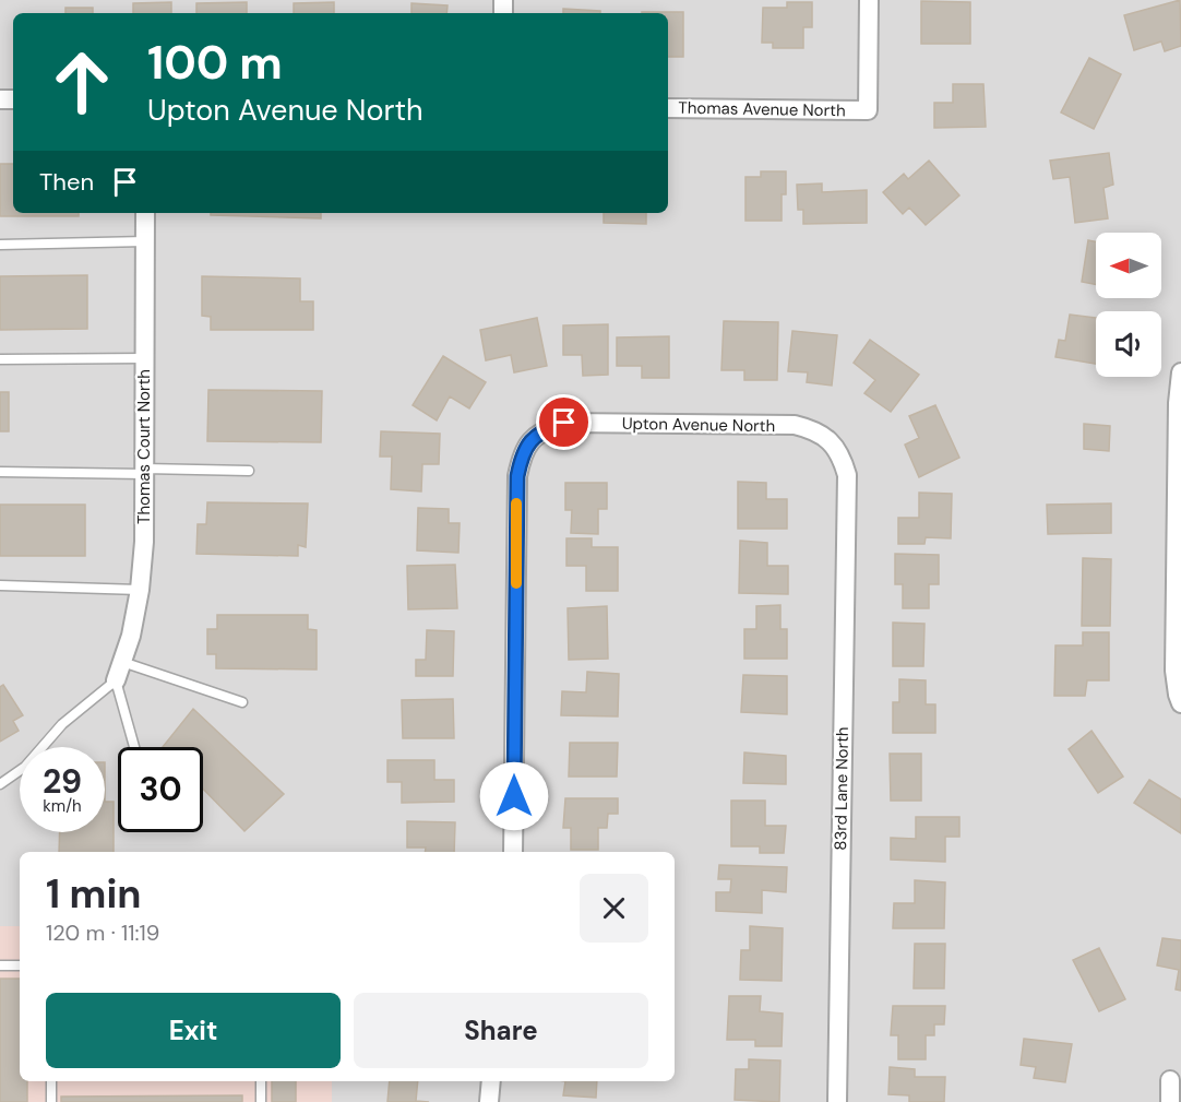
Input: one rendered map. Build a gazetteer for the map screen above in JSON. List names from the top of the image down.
{
  "streets": {
    "street": [
      "Thomas Avenue North",
      "Upton Avenue North",
      "Thomas Court North",
      "83rd Lane North"
    ]
  },
  "crossings": [
    ["Upton Avenue North", "83rd Lane North"]
  ],
  "north": "left",
  "page": {
    "turn": ["100 m", "Upton Avenue North"],
    "then": "Then",
    "speed": "29 km/h",
    "limit": "30",
    "heading": ["1 min", "120 m · 11:19"],
    "buttons": ["Exit", "Share"]
  }
}
